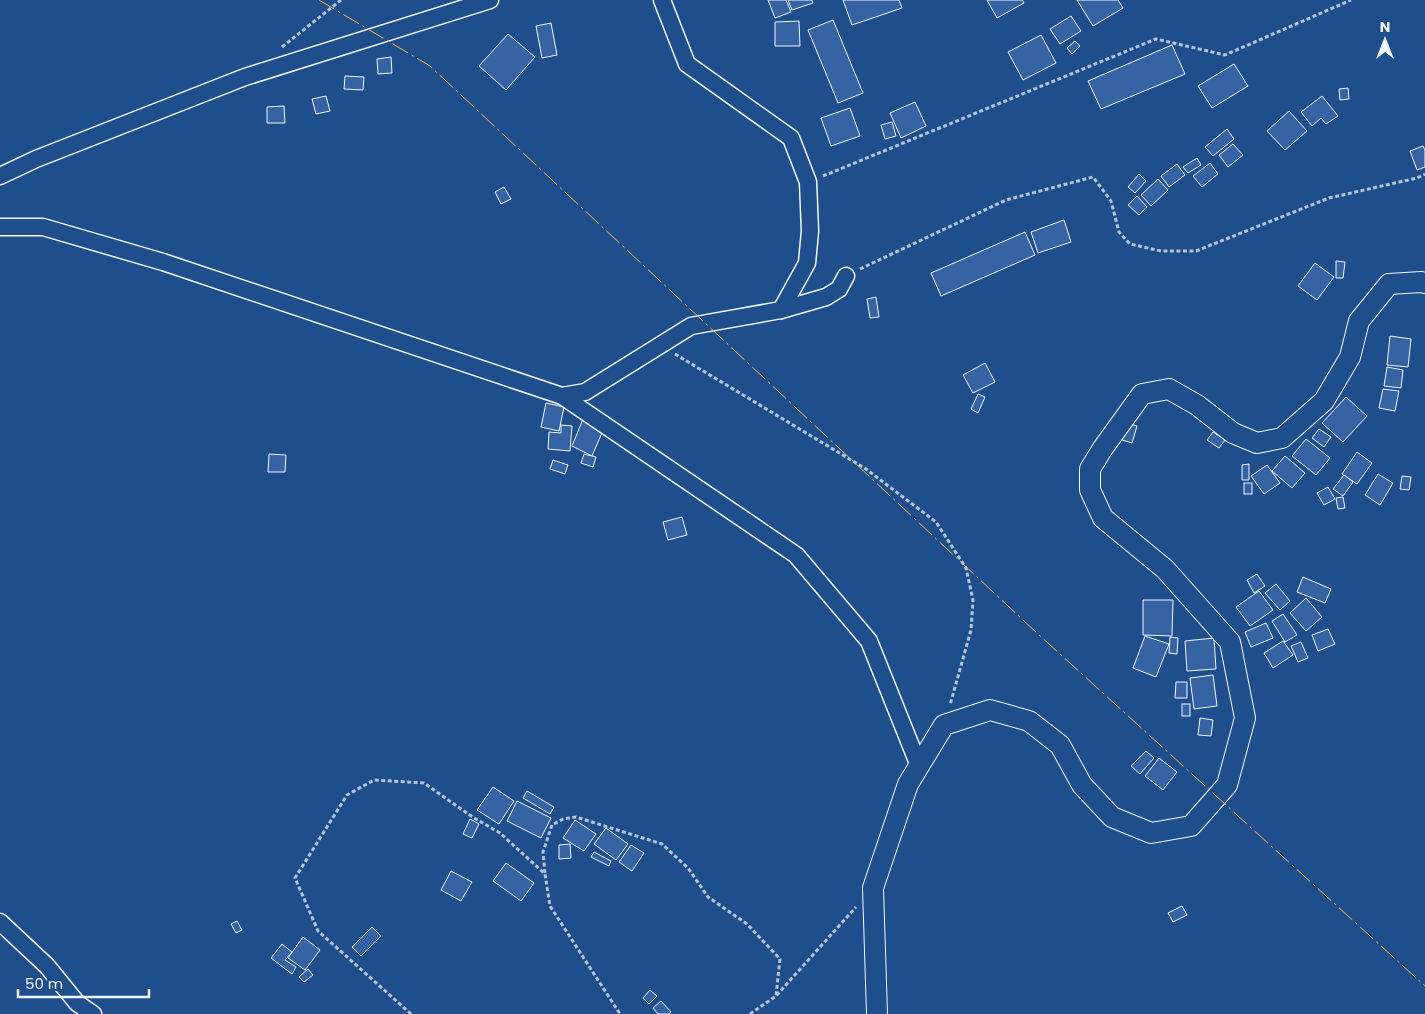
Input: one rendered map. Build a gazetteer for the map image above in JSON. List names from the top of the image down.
{
  "scale_bar": "50 m",
  "north": "top"
}
